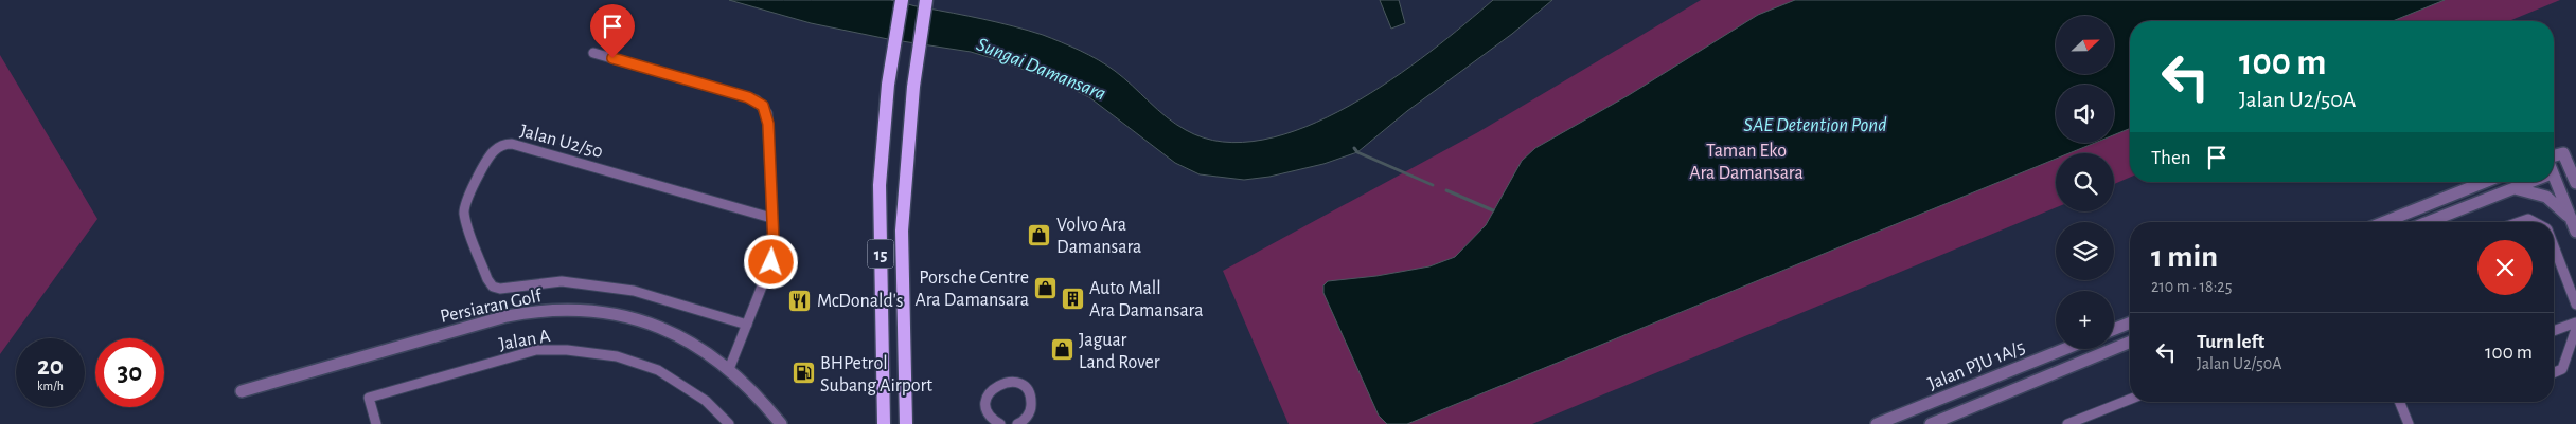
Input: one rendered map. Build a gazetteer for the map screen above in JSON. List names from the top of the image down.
{
  "streets": {
    "main road": ["15"],
    "street": [
      "Jalan U2/50",
      "Persiaran Golf",
      "Jalan A",
      "Jalan PJU 1A/5"
    ]
  },
  "water": ["Sungai Damansara", "SAE Detention Pond"],
  "parks": ["Taman Eko Ara Damansara"],
  "places": {
    "shop": ["Volvo Ara Damansara", "Porsche Centre Ara Damansara", "Jaguar Land Rover"],
    "building": ["Auto Mall Ara Damansara"],
    "restaurant": ["McDonald's"],
    "fuel station": ["BHPetrol Subang Airport"]
  },
  "north": "right",
  "page": {
    "map_buttons": "+",
    "turn": ["100 m", "Jalan U2/50A"],
    "then": "Then",
    "heading": ["1 min", "210 m · 18:25"],
    "list": [
      {
        "name": "Turn left",
        "note": "Jalan U2/50A",
        "value": "100 m"
      }
    ],
    "speed": "20 km/h",
    "limit": "30"
  }
}
